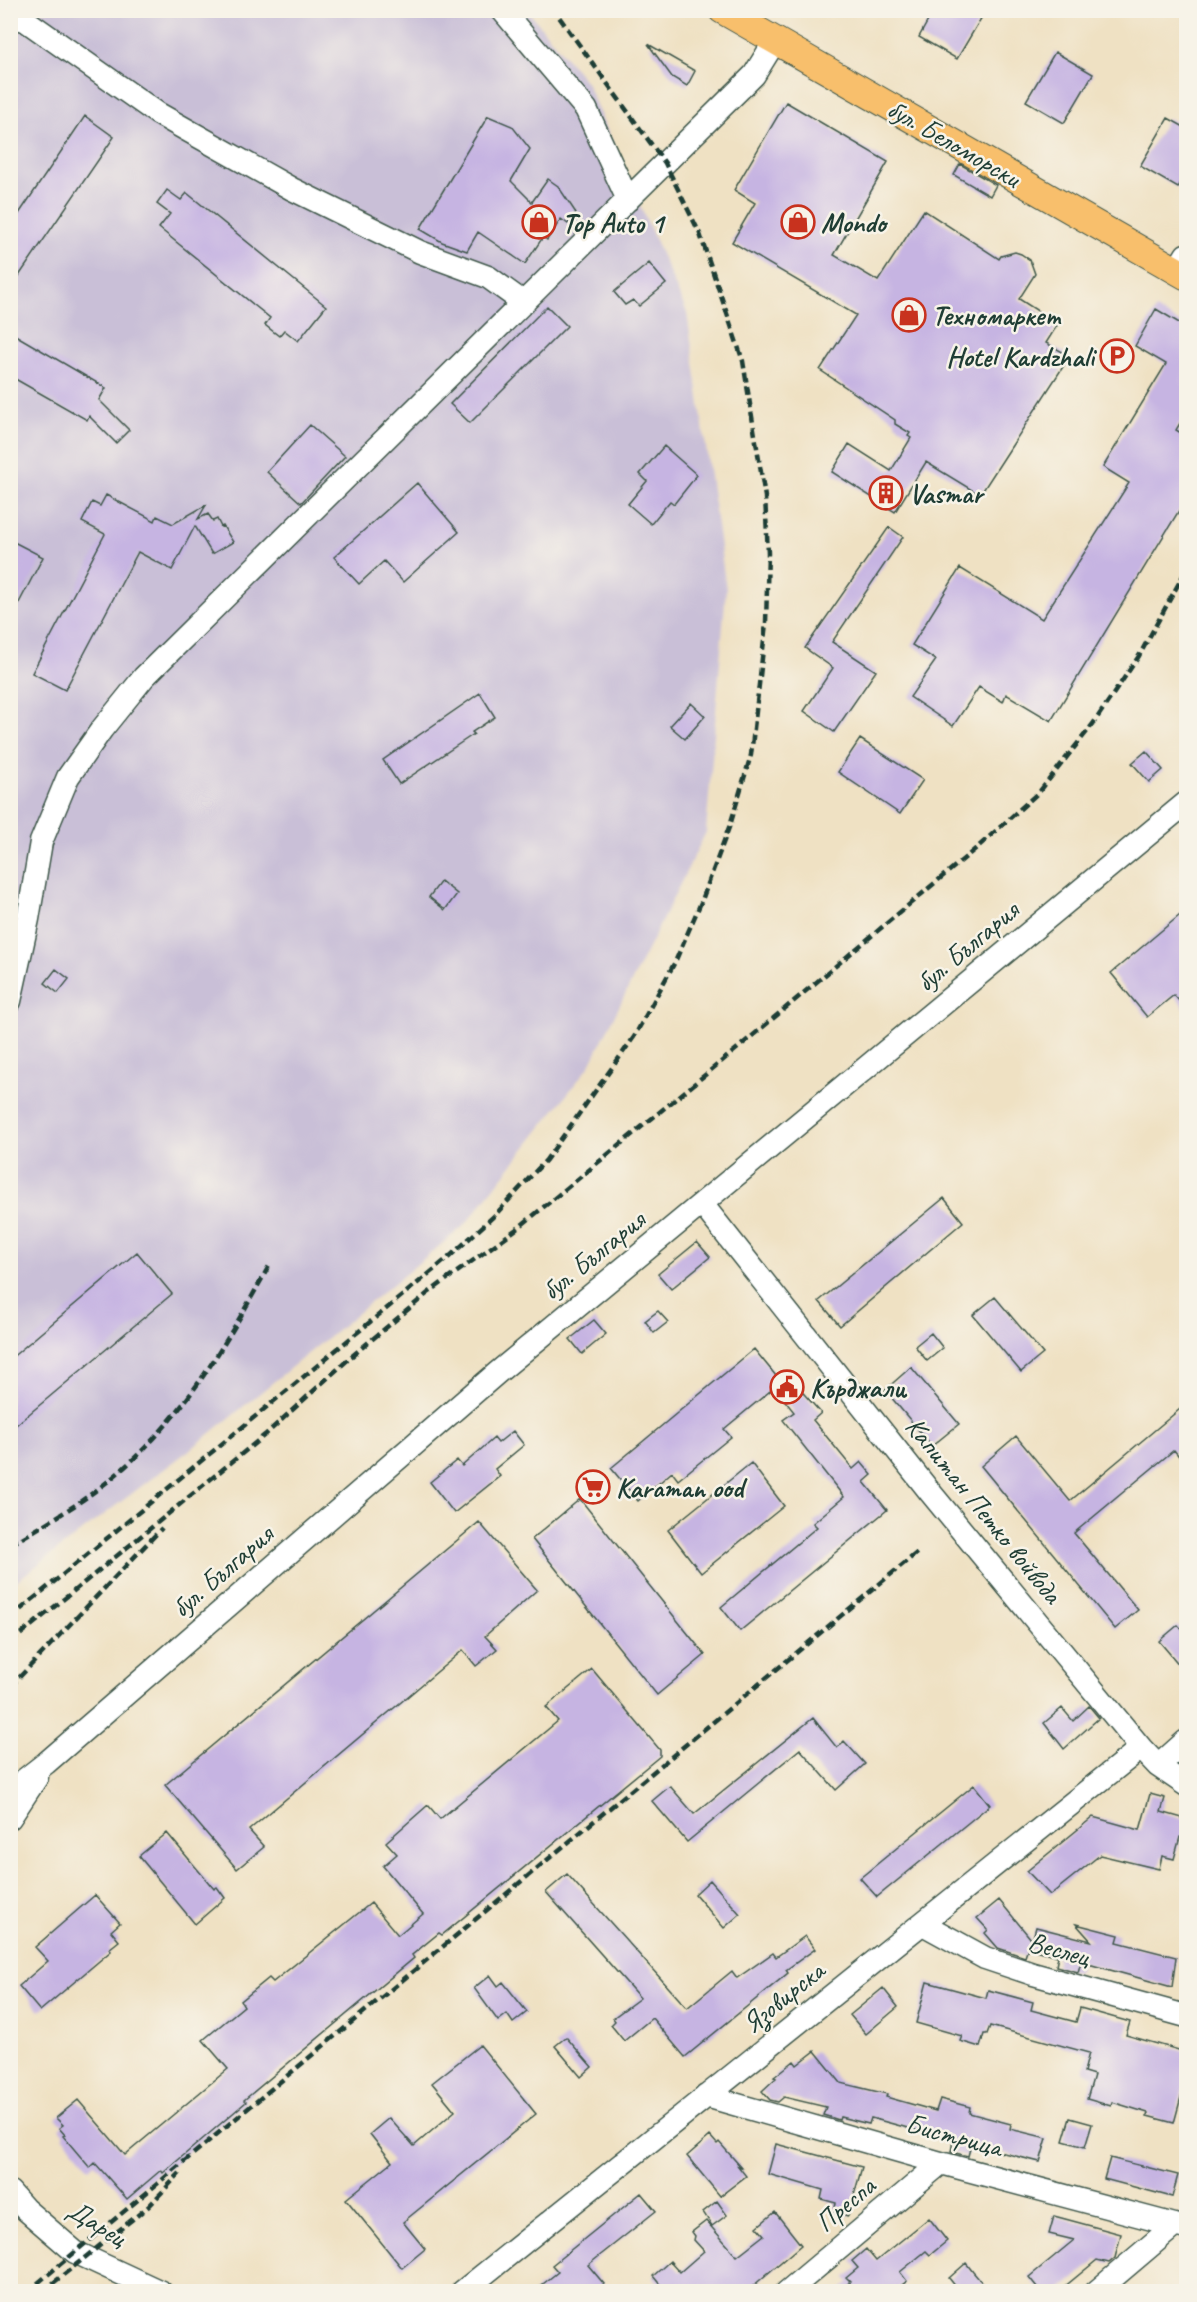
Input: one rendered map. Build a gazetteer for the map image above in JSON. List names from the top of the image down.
{
  "streets": {
    "main road": ["бул. Беломорски"],
    "street": [
      "бул. България",
      "Капитан Петко войвода",
      "Веслец",
      "Язовирска",
      "Бистрица",
      "Преспа",
      "Дарец"
    ]
  },
  "crossings": [
    ["бул. България", "Капитан Петко войвода"],
    ["Капитан Петко войвода", "Язовирска"],
    ["Веслец", "Язовирска"],
    ["Язовирска", "Бистрица"],
    ["Бистрица", "Преспа"]
  ],
  "places": {
    "shop": ["Top Auto 1", "Mondo", "Техномаркет"],
    "parking": ["Hotel Kardzhali"],
    "building": ["Vasmar"],
    "public building": ["Кърджали"],
    "supermarket": ["Karaman ood"]
  }
}
